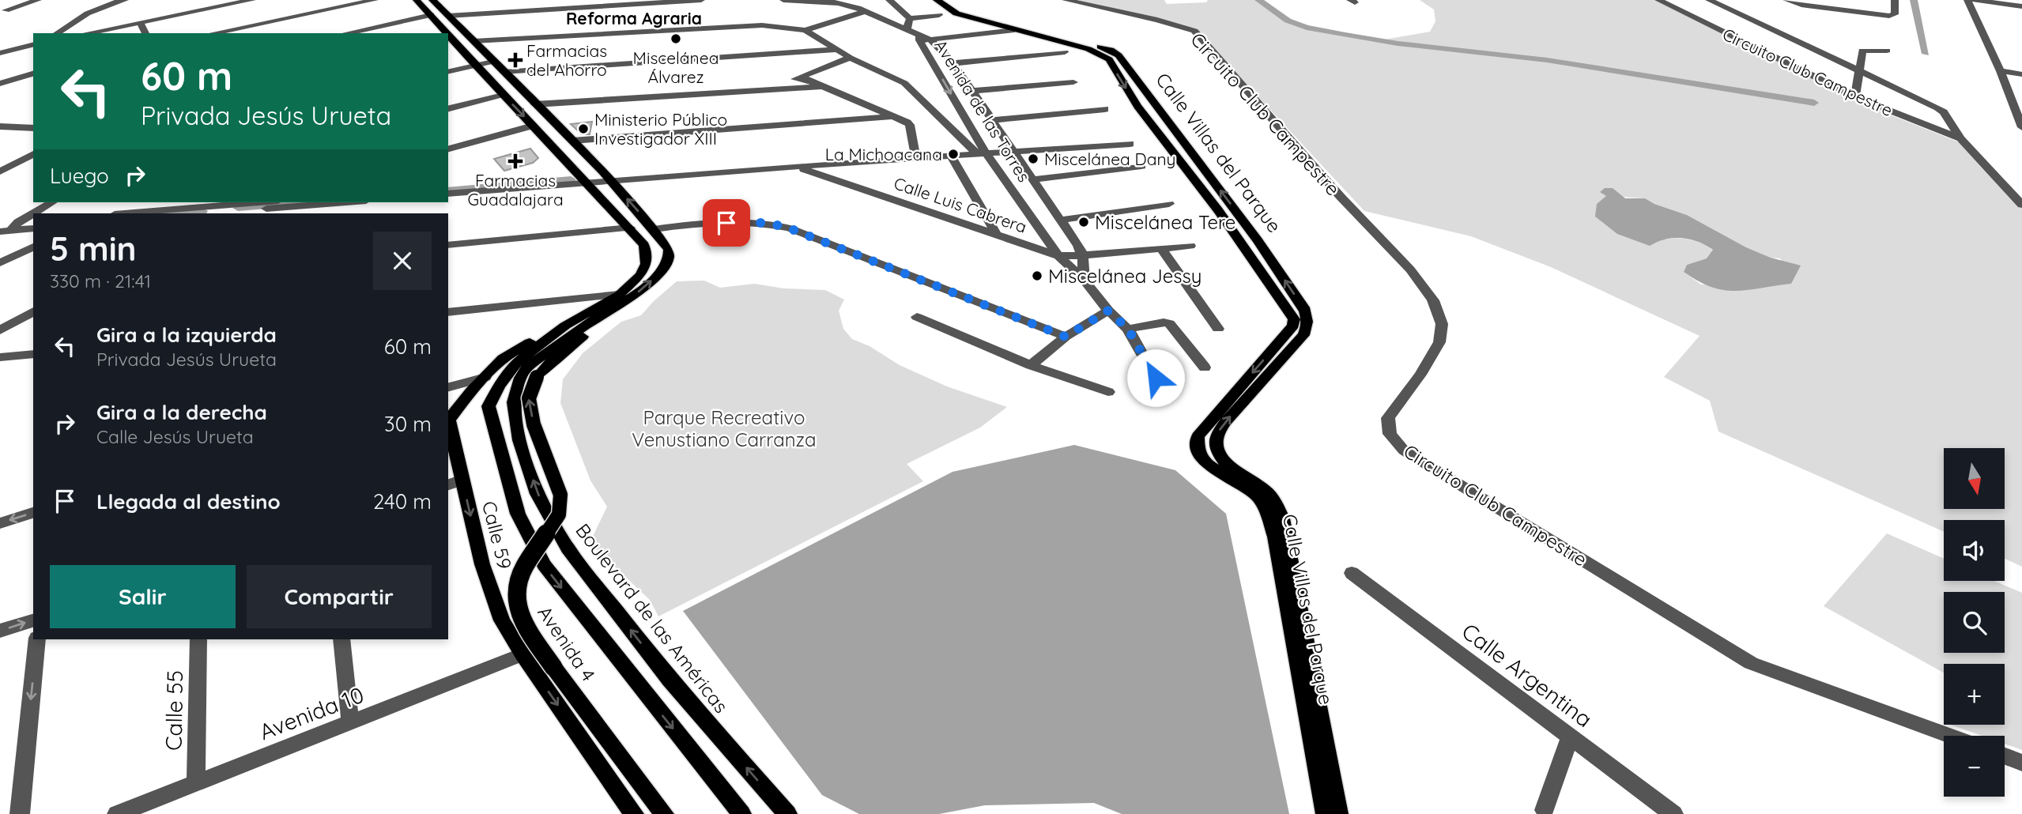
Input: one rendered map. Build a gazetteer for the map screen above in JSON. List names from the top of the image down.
{
  "streets": {
    "main road": [
      "Calle Villas del Parque",
      "Calle 59",
      "Boulevard de las Américas",
      "Avenida 4"
    ],
    "street": [
      "Circuito Club Campestre",
      "Avenida de las Torres",
      "Calle Luis Cabrera",
      "Calle Argentina",
      "Calle 55",
      "Avenida 10"
    ]
  },
  "crossings": [
    ["Avenida de las Torres", "Calle Luis Cabrera"],
    ["Calle 59", "Avenida 10"],
    ["Boulevard de las Américas", "Avenida 4"],
    ["Calle 55", "Avenida 10"]
  ],
  "one_way": ["Calle 59", "Boulevard de las Américas", "Avenida 4"],
  "districts": ["Reforma Agraria"],
  "parks": ["Parque Recreativo Venustiano Carranza"],
  "places": {
    "other": [
      "Miscelánea Álvarez",
      "Ministerio Público Investigador XIII",
      "La Michoacana",
      "Miscelánea Dany",
      "Miscelánea Tere",
      "Miscelánea Jessy"
    ],
    "health": ["Farmacias del Ahorro", "Farmacias Guadalajara"]
  },
  "north": "bottom",
  "page": {
    "turn": ["60 m", "Privada Jesús Urueta"],
    "then": "Luego",
    "heading": ["5 min", "330 m · 21:41"],
    "list": [
      {
        "name": "Gira a la izquierda",
        "note": "Privada Jesús Urueta",
        "value": "60 m"
      },
      {
        "name": "Gira a la derecha",
        "note": "Calle Jesús Urueta",
        "value": "30 m"
      },
      {
        "name": "Llegada al destino",
        "value": "240 m"
      }
    ],
    "map_buttons": ["+", "−"],
    "buttons": ["Salir", "Compartir"]
  }
}
